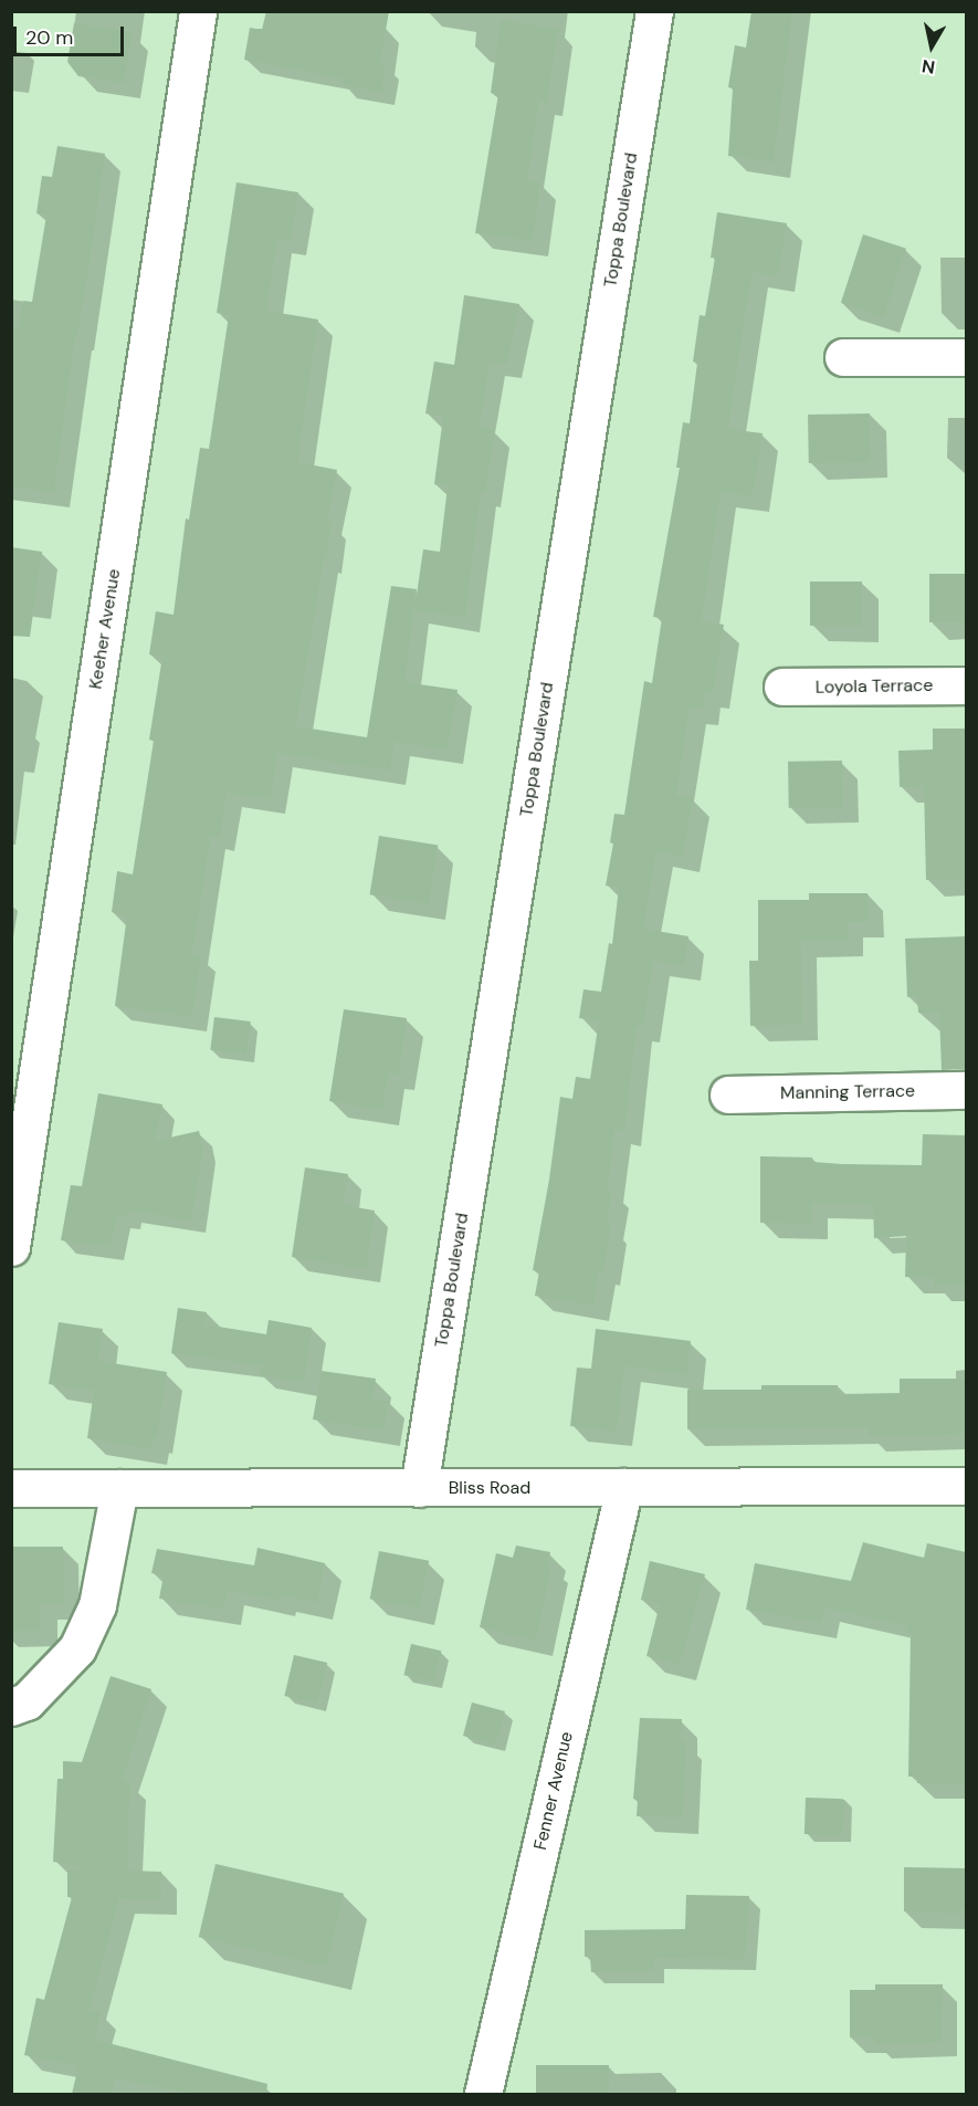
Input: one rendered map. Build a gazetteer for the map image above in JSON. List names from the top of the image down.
{
  "streets": {
    "street": [
      "Toppa Boulevard",
      "Keeher Avenue",
      "Loyola Terrace",
      "Manning Terrace",
      "Bliss Road",
      "Fenner Avenue"
    ]
  },
  "crossings": [
    ["Toppa Boulevard", "Bliss Road"],
    ["Bliss Road", "Fenner Avenue"]
  ],
  "scale_bar": "20 m",
  "north": "bottom"
}
